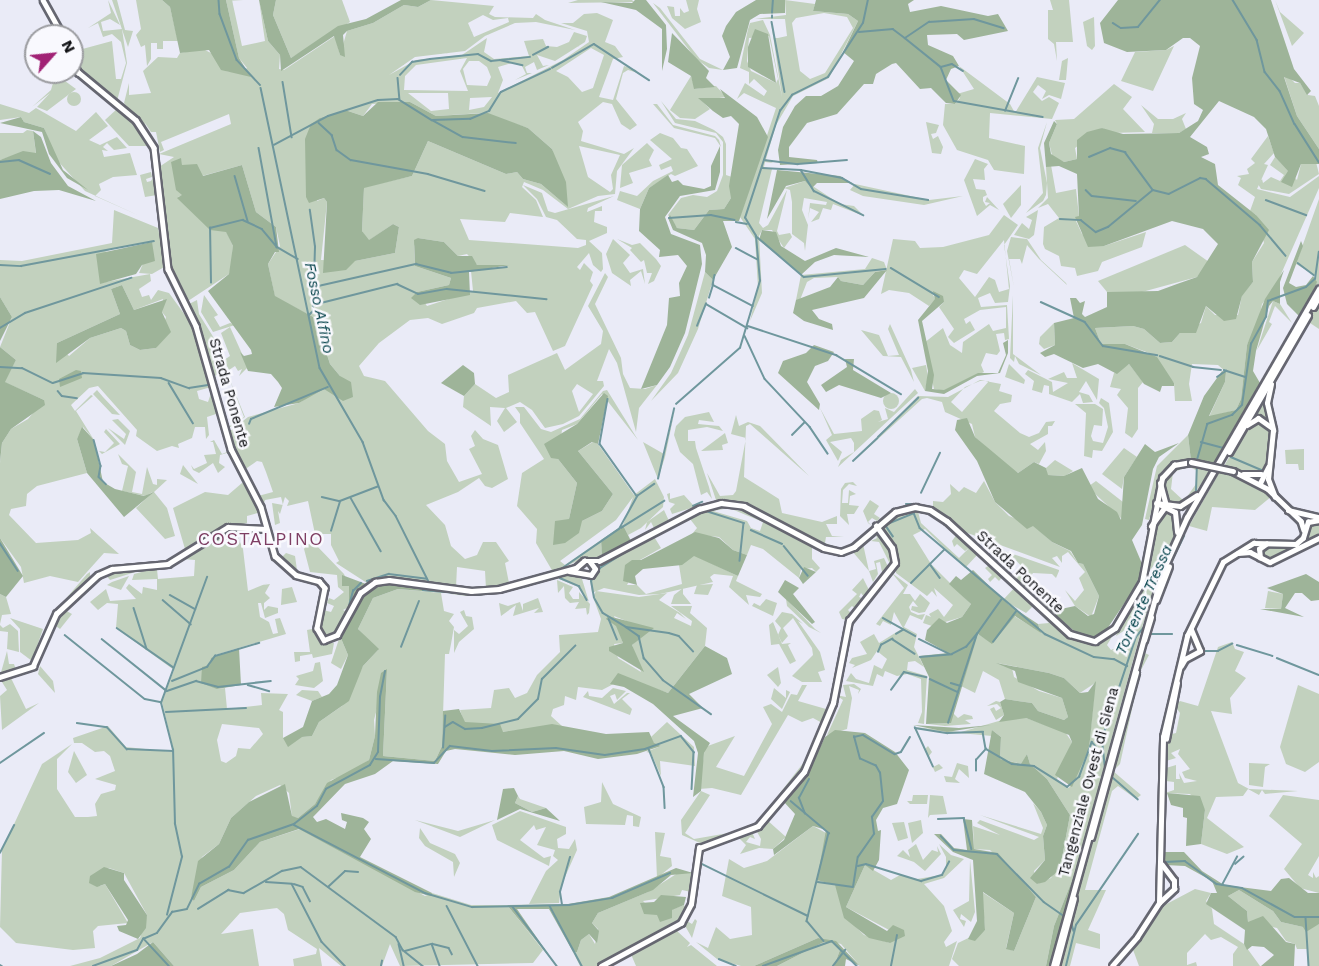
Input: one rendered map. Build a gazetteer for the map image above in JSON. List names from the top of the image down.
{
  "streets": {
    "highway": ["Tangenziale Ovest di Siena"],
    "main road": ["Strada Ponente"]
  },
  "districts": ["COSTALPINO"],
  "water": ["Fosso Alfino", "Torrente Tressa"],
  "north": "top right"
}
